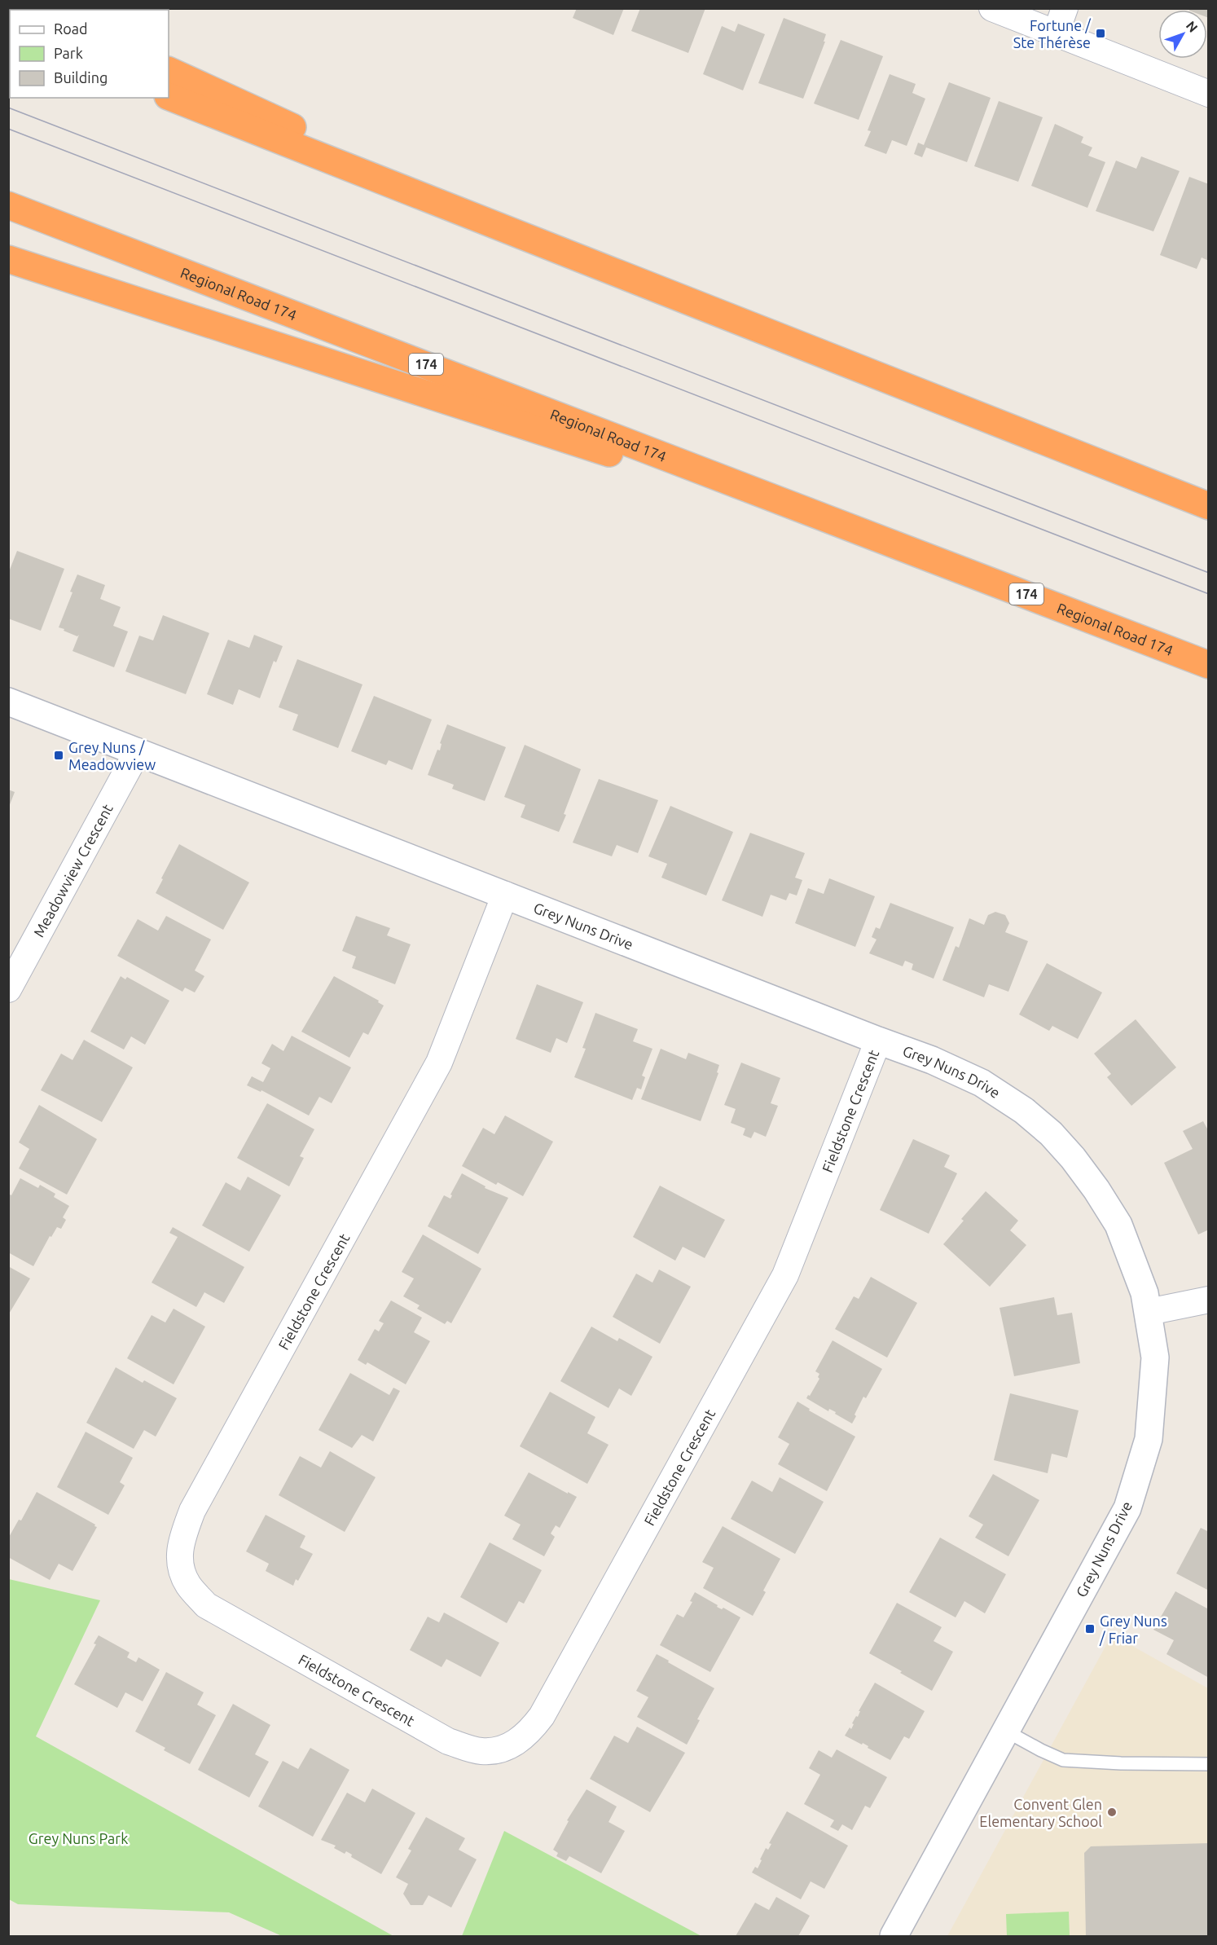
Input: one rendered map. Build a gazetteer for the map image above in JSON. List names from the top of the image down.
{
  "streets": {
    "highway": ["Regional Road 174", "174"],
    "street": ["Meadowview Crescent", "Grey Nuns Drive", "Fieldstone Crescent"]
  },
  "crossings": [
    ["Meadowview Crescent", "Grey Nuns Drive"],
    ["Grey Nuns Drive", "Fieldstone Crescent"]
  ],
  "parks": ["Grey Nuns Park"],
  "places": {
    "transit": ["Fortune / Ste Thérèse", "Grey Nuns / Meadowview", "Grey Nuns / Friar"],
    "other": ["Convent Glen Elementary School"]
  },
  "legend": ["Road", "Park", "Building"],
  "north": "top right"
}
